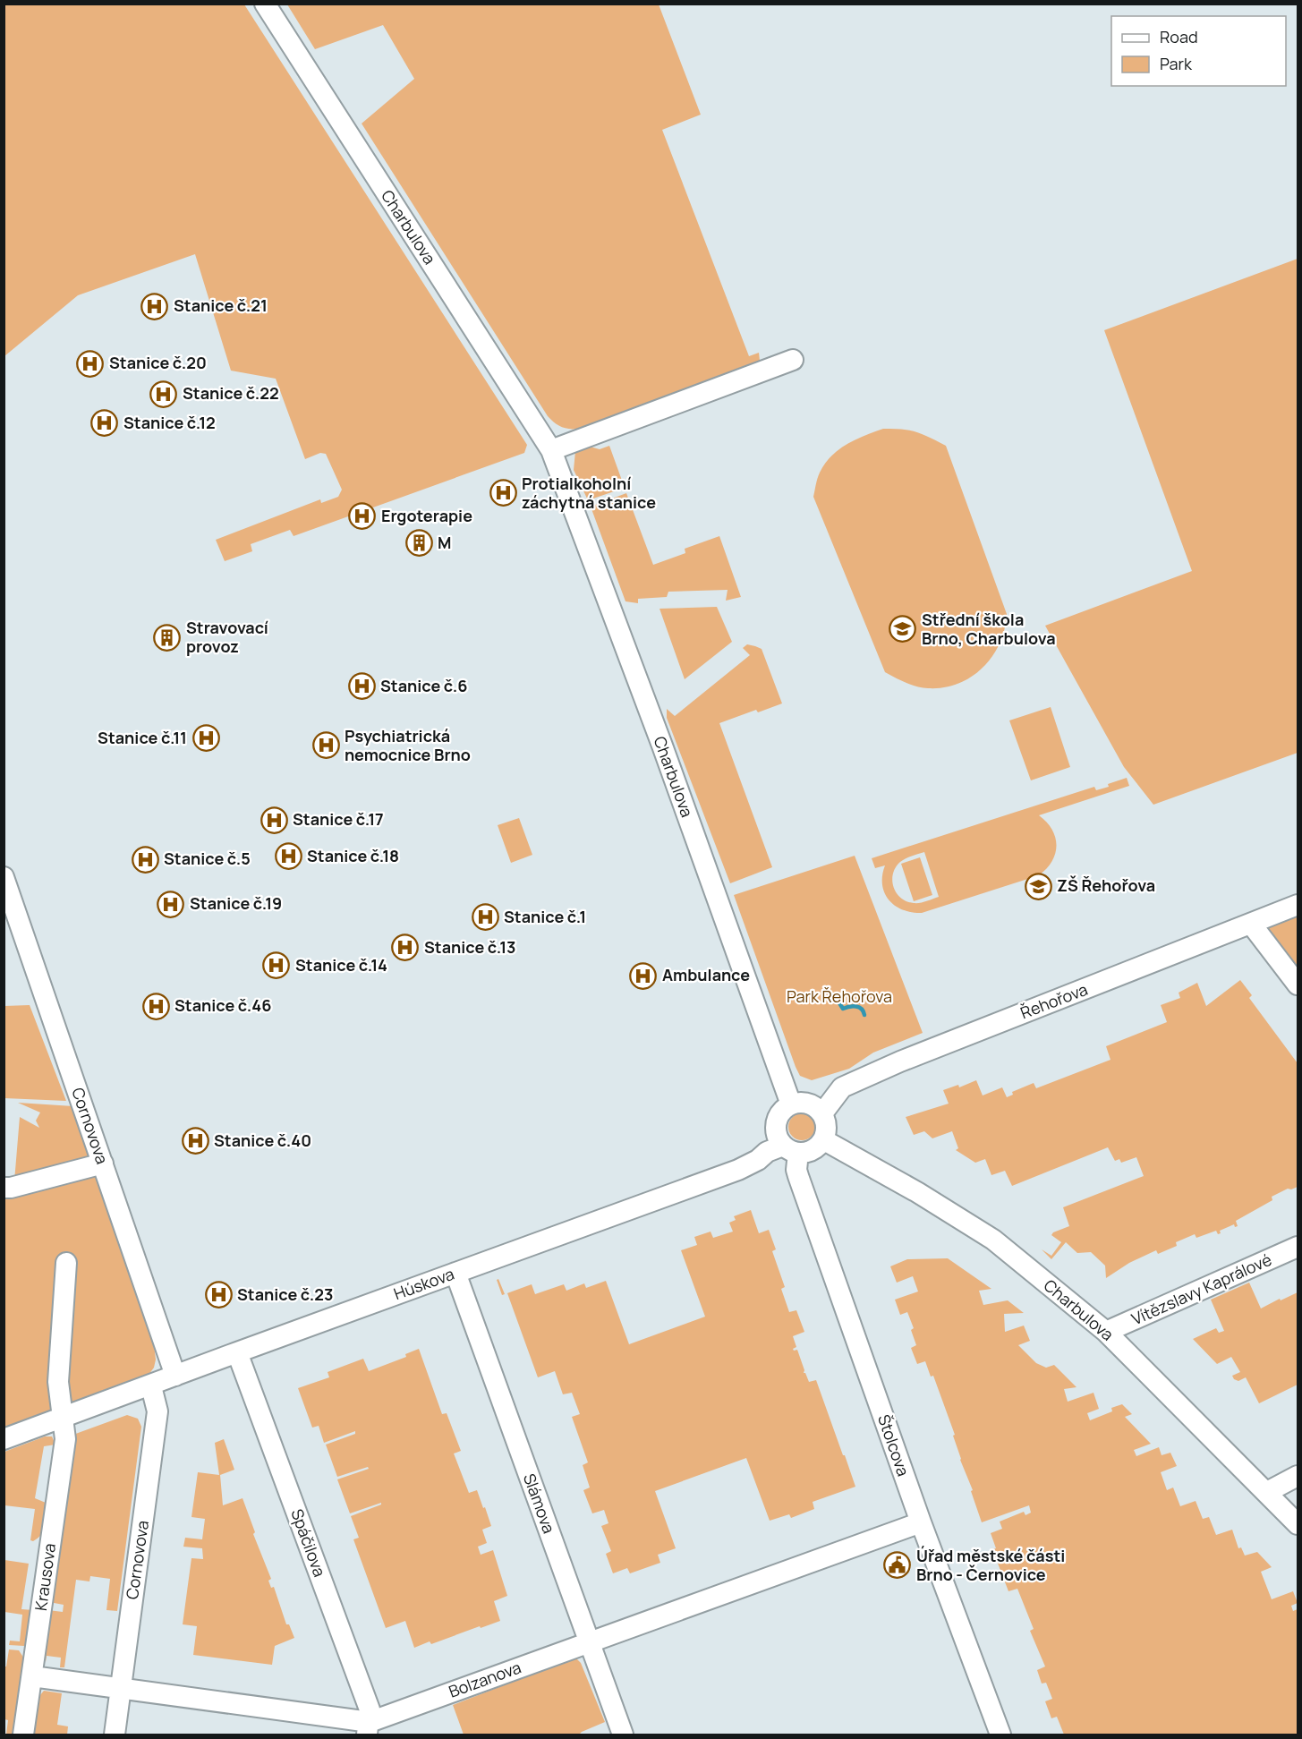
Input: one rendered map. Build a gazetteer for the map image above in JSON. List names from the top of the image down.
{
  "streets": {
    "street": [
      "Charbulova",
      "Řehořova",
      "Cornovova",
      "Húskova",
      "Vítězslavy Kaprálové",
      "Štolcova",
      "Slámova",
      "Spáčilova",
      "Krausova",
      "Bolzanova"
    ]
  },
  "crossings": [
    ["Charbulova", "Řehořova"],
    ["Charbulova", "Húskova"],
    ["Charbulova", "Vítězslavy Kaprálové"],
    ["Charbulova", "Štolcova"],
    ["Řehořova", "Húskova"],
    ["Řehořova", "Štolcova"],
    ["Cornovova", "Húskova"],
    ["Cornovova", "Bolzanova"],
    ["Húskova", "Štolcova"],
    ["Húskova", "Slámova"],
    ["Húskova", "Spáčilova"],
    ["Húskova", "Krausova"],
    ["Štolcova", "Bolzanova"],
    ["Slámova", "Bolzanova"],
    ["Spáčilova", "Bolzanova"],
    ["Krausova", "Bolzanova"]
  ],
  "parks": ["Park Řehořova"],
  "places": {
    "hospital": [
      "Stanice č.21",
      "Stanice č.20",
      "Stanice č.22",
      "Stanice č.12",
      "Protialkoholní záchytná stanice",
      "Ergoterapie",
      "Stanice č.6",
      "Stanice č.11",
      "Psychiatrická nemocnice Brno",
      "Stanice č.17",
      "Stanice č.18",
      "Stanice č.5",
      "Stanice č.19",
      "Stanice č.1",
      "Stanice č.13",
      "Stanice č.14",
      "Ambulance",
      "Stanice č.46",
      "Stanice č.40",
      "Stanice č.23"
    ],
    "building": ["M", "Stravovací provoz"],
    "school or university": ["Střední škola Brno, Charbulova", "ZŠ Řehořova"],
    "public building": ["Úřad městské části Brno - Černovice"]
  },
  "legend": ["Road", "Park"]
}
